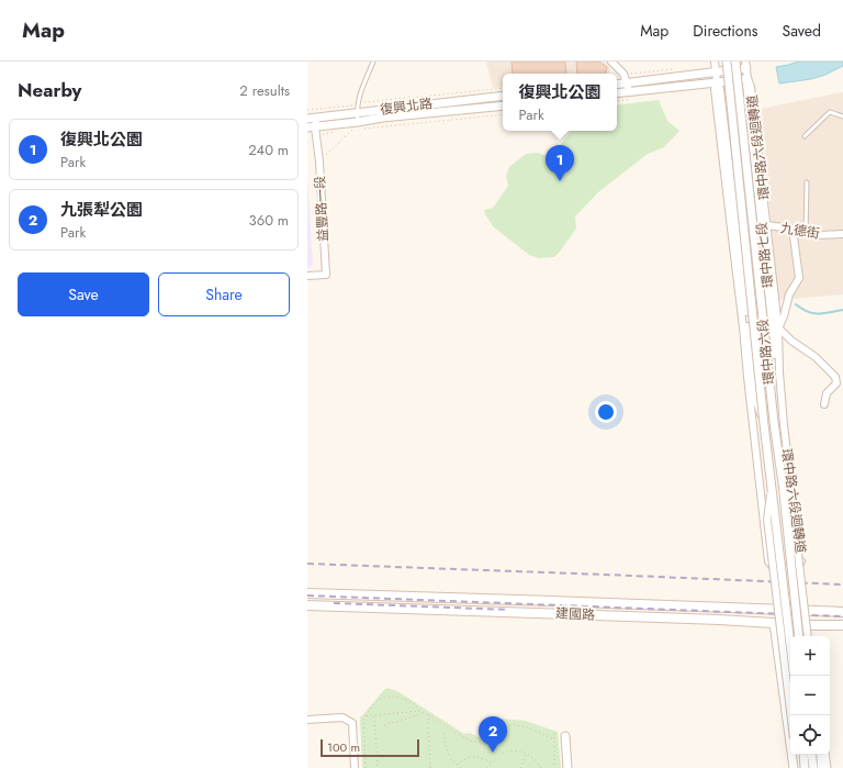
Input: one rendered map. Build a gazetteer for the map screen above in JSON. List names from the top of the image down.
{
  "streets": {
    "main road": ["建國路"],
    "street": [
      "復興北路",
      "環中路六段迴轉道",
      "益豐路一段",
      "九德街",
      "環中路七段",
      "環中路六段"
    ]
  },
  "crossings": [
    ["復興北路", "益豐路一段"],
    ["環中路六段迴轉道", "環中路七段"],
    ["環中路六段迴轉道", "環中路六段"],
    ["九德街", "環中路七段"],
    ["九德街", "環中路六段"],
    ["環中路七段", "環中路六段"],
    ["環中路六段", "建國路"]
  ],
  "scale_bar": "100 m",
  "page": {
    "header": "Map",
    "nav": ["Map", "Directions", "Saved"],
    "heading": ["Nearby", "2 results"],
    "popup": ["復興北公園", "Park"],
    "list": [
      {
        "mark": "1",
        "name": "復興北公園",
        "note": "Park",
        "value": "240 m"
      },
      {
        "mark": "2",
        "name": "九張犁公園",
        "note": "Park",
        "value": "360 m"
      }
    ],
    "pins": ["1", "2"],
    "buttons": ["Save", "Share"],
    "map_buttons": ["+", "−"],
    "scale": "100 m"
  }
}
